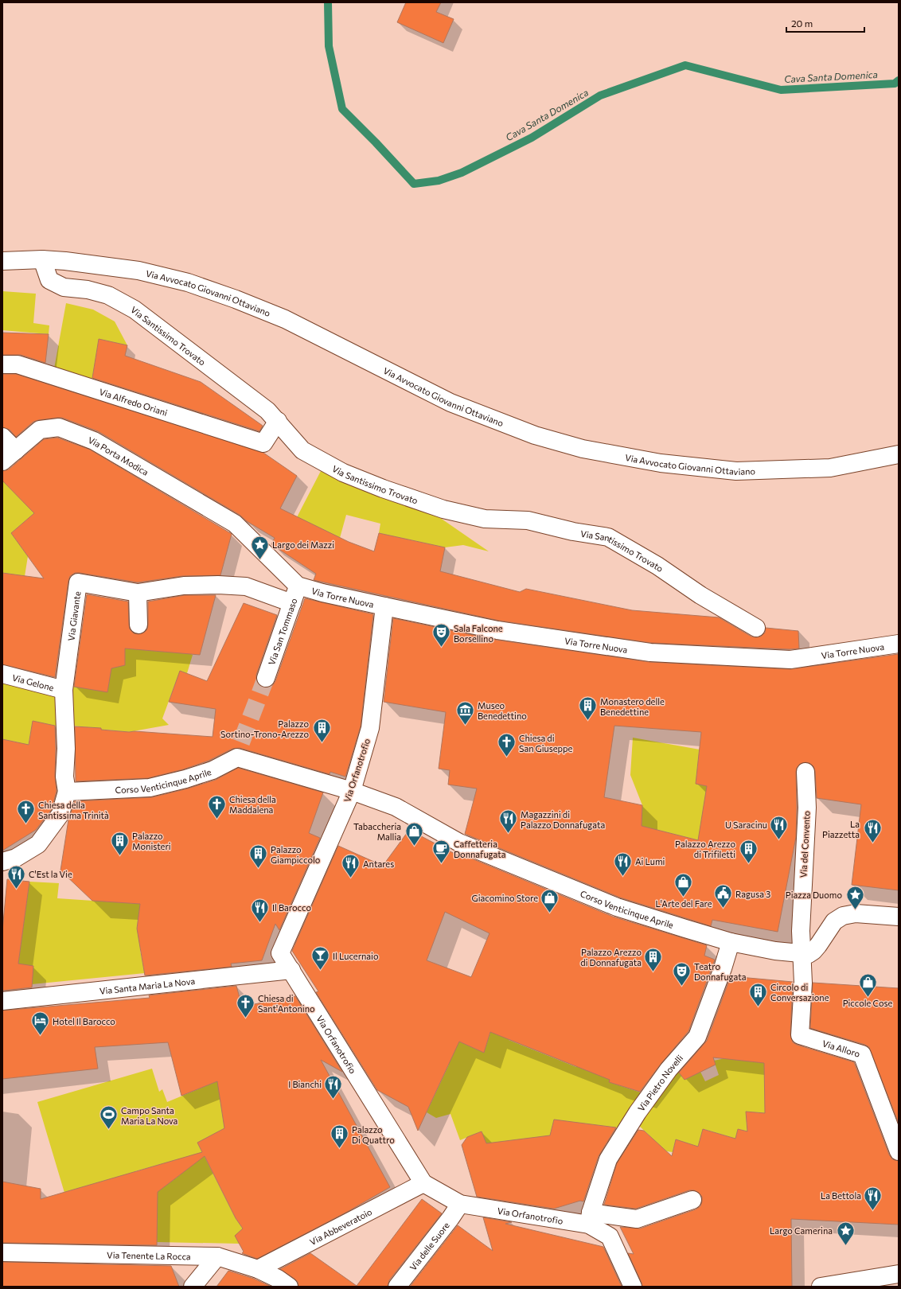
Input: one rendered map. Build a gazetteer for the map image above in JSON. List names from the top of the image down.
{
  "streets": {
    "street": [
      "Via Avvocato Giovanni Ottaviano",
      "Via Santissimo Trovato",
      "Via Alfredo Oriani",
      "Via Porta Modica",
      "Via Torre Nuova",
      "Via Giavante",
      "Via San Tommaso",
      "Via Gelone",
      "Via Orfanotrofio",
      "Corso Venticinque Aprile",
      "Via del Convento",
      "Via Santa Maria La Nova",
      "Via Alloro",
      "Via Pietro Novelli",
      "Via Abbeveratoio",
      "Via delle Suore",
      "Via Tenente La Rocca"
    ]
  },
  "crossings": [
    ["Via Avvocato Giovanni Ottaviano", "Via Santissimo Trovato"],
    ["Via Santissimo Trovato", "Via Alfredo Oriani"],
    ["Via Porta Modica", "Via Torre Nuova"],
    ["Via Porta Modica", "Via San Tommaso"],
    ["Via Torre Nuova", "Via San Tommaso"],
    ["Via Torre Nuova", "Via Orfanotrofio"],
    ["Via Giavante", "Via San Tommaso"],
    ["Via Giavante", "Via Gelone"],
    ["Via Giavante", "Corso Venticinque Aprile"],
    ["Via Orfanotrofio", "Corso Venticinque Aprile"],
    ["Via Orfanotrofio", "Via Santa Maria La Nova"],
    ["Via Orfanotrofio", "Via Pietro Novelli"],
    ["Via Orfanotrofio", "Via Abbeveratoio"],
    ["Via Orfanotrofio", "Via delle Suore"],
    ["Corso Venticinque Aprile", "Via del Convento"],
    ["Corso Venticinque Aprile", "Via Alloro"],
    ["Corso Venticinque Aprile", "Via Pietro Novelli"],
    ["Via del Convento", "Via Alloro"],
    ["Via Abbeveratoio", "Via Tenente La Rocca"]
  ],
  "water": ["Cava Santa Domenica"],
  "places": {
    "place": ["Largo dei Mazzi", "Piazza Duomo", "Largo Camerina"],
    "theatre": ["Sala Falcone Borsellino", "Teatro Donnafugata"],
    "building": [
      "Monastero delle Benedettine",
      "Palazzo Sortino-Trono-Arezzo",
      "Palazzo Monisteri",
      "Palazzo Arezzo di Trifiletti",
      "Palazzo Giampiccolo",
      "Palazzo Arezzo di Donnafugata",
      "Circolo di Conversazione",
      "Palazzo Di Quattro"
    ],
    "museum": ["Museo Benedettino"],
    "church": [
      "Chiesa di San Giuseppe",
      "Chiesa della Maddalena",
      "Chiesa della Santissima Trinità",
      "Chiesa di Sant'Antonino"
    ],
    "restaurant": [
      "Magazzini di Palazzo Donnafugata",
      "U Saracinu",
      "La Piazzetta",
      "Ai Lumi",
      "Antares",
      "C'Est la Vie",
      "Il Barocco",
      "I Bianchi",
      "La Bettola"
    ],
    "shop": [
      "Tabaccheria Mallia",
      "L'Arte del Fare",
      "Giacomino Store",
      "Piccole Cose"
    ],
    "cafe": ["Caffetteria Donnafugata"],
    "public building": ["Ragusa 3"],
    "bar": ["Il Lucernaio"],
    "hotel": ["Hotel Il Barocco"],
    "sports": ["Campo Santa Maria La Nova"]
  },
  "scale_bar": "20 m"
}
